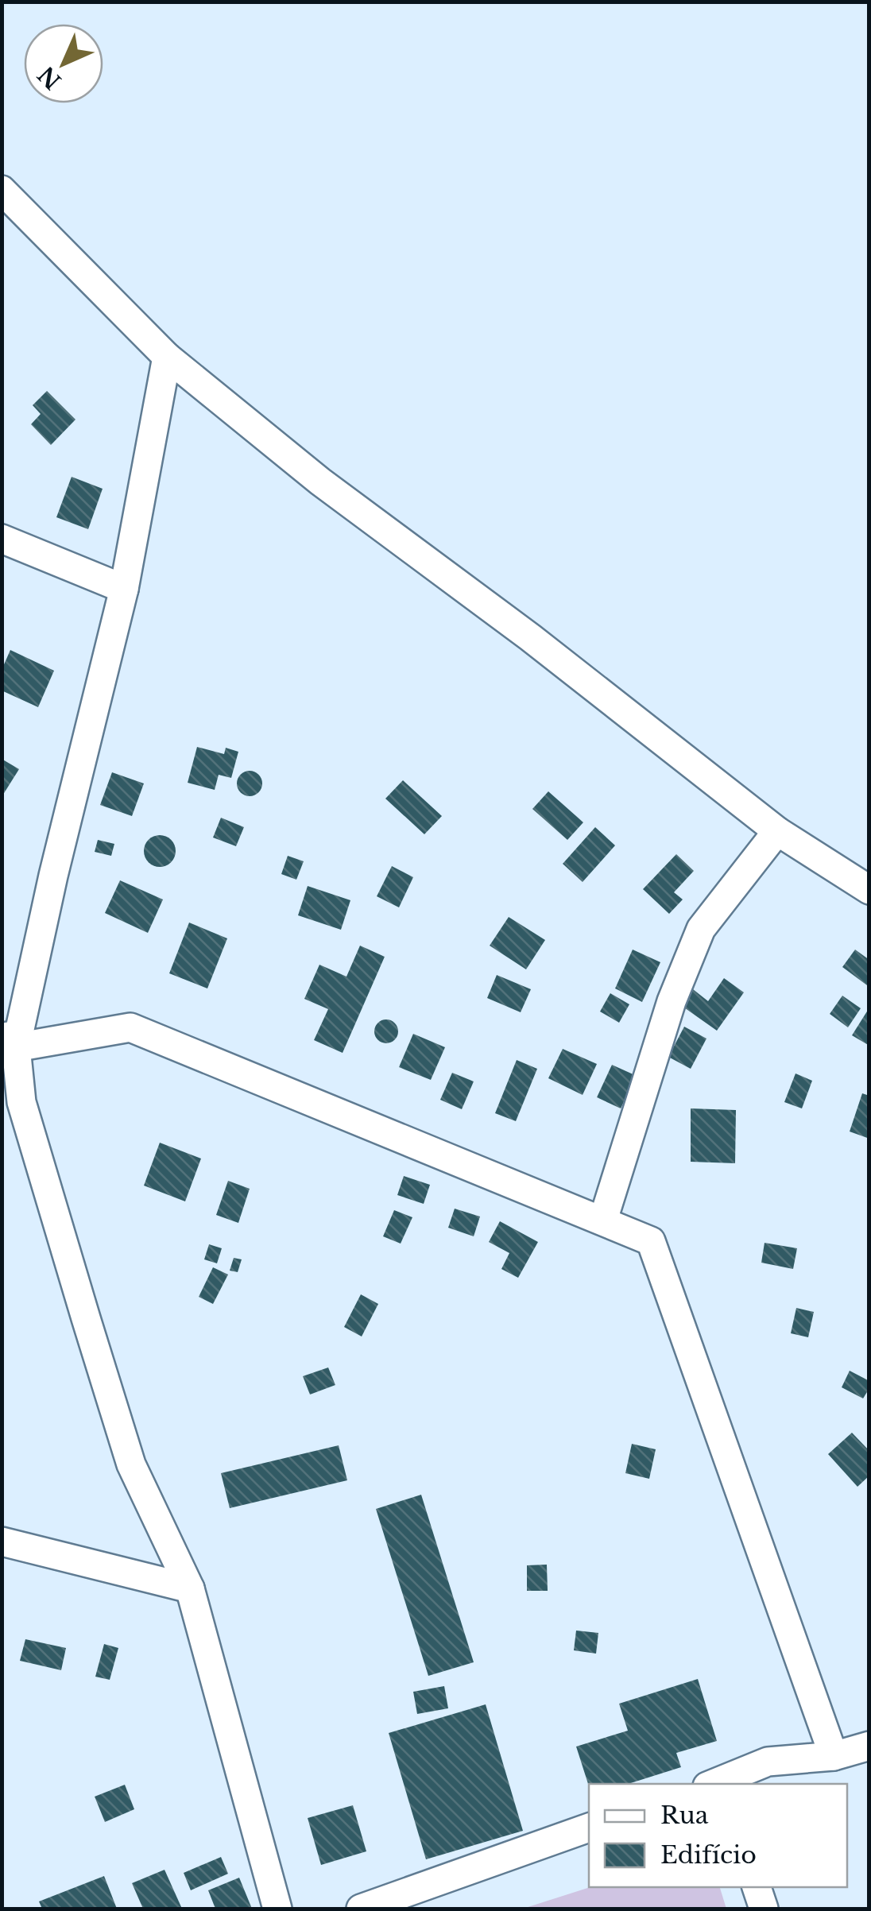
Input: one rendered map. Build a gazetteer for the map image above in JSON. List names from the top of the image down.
{
  "legend": ["Rua", "Edifício"],
  "north": "bottom left"
}
